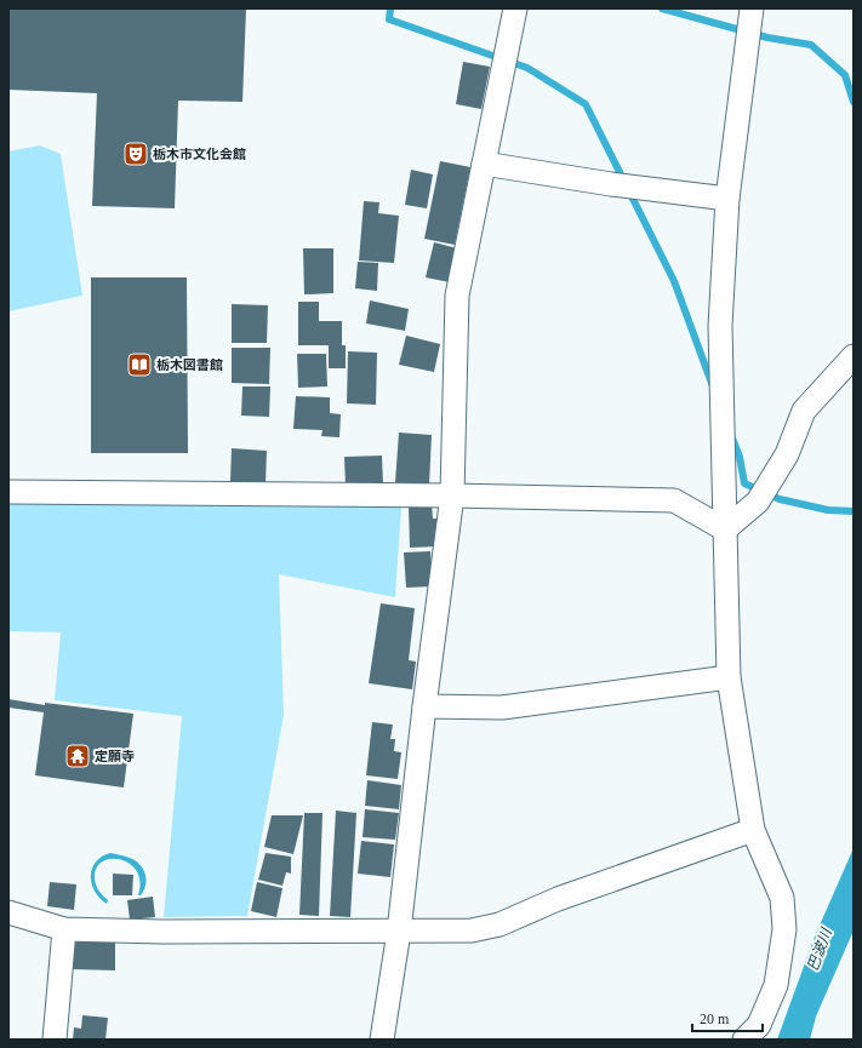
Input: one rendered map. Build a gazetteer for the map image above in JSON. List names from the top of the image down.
{
  "water": ["巴波川"],
  "places": {
    "theatre": ["栃木市文化会館"],
    "library": ["栃木図書館"],
    "temple": ["定願寺"]
  },
  "scale_bar": "20 m"
}
